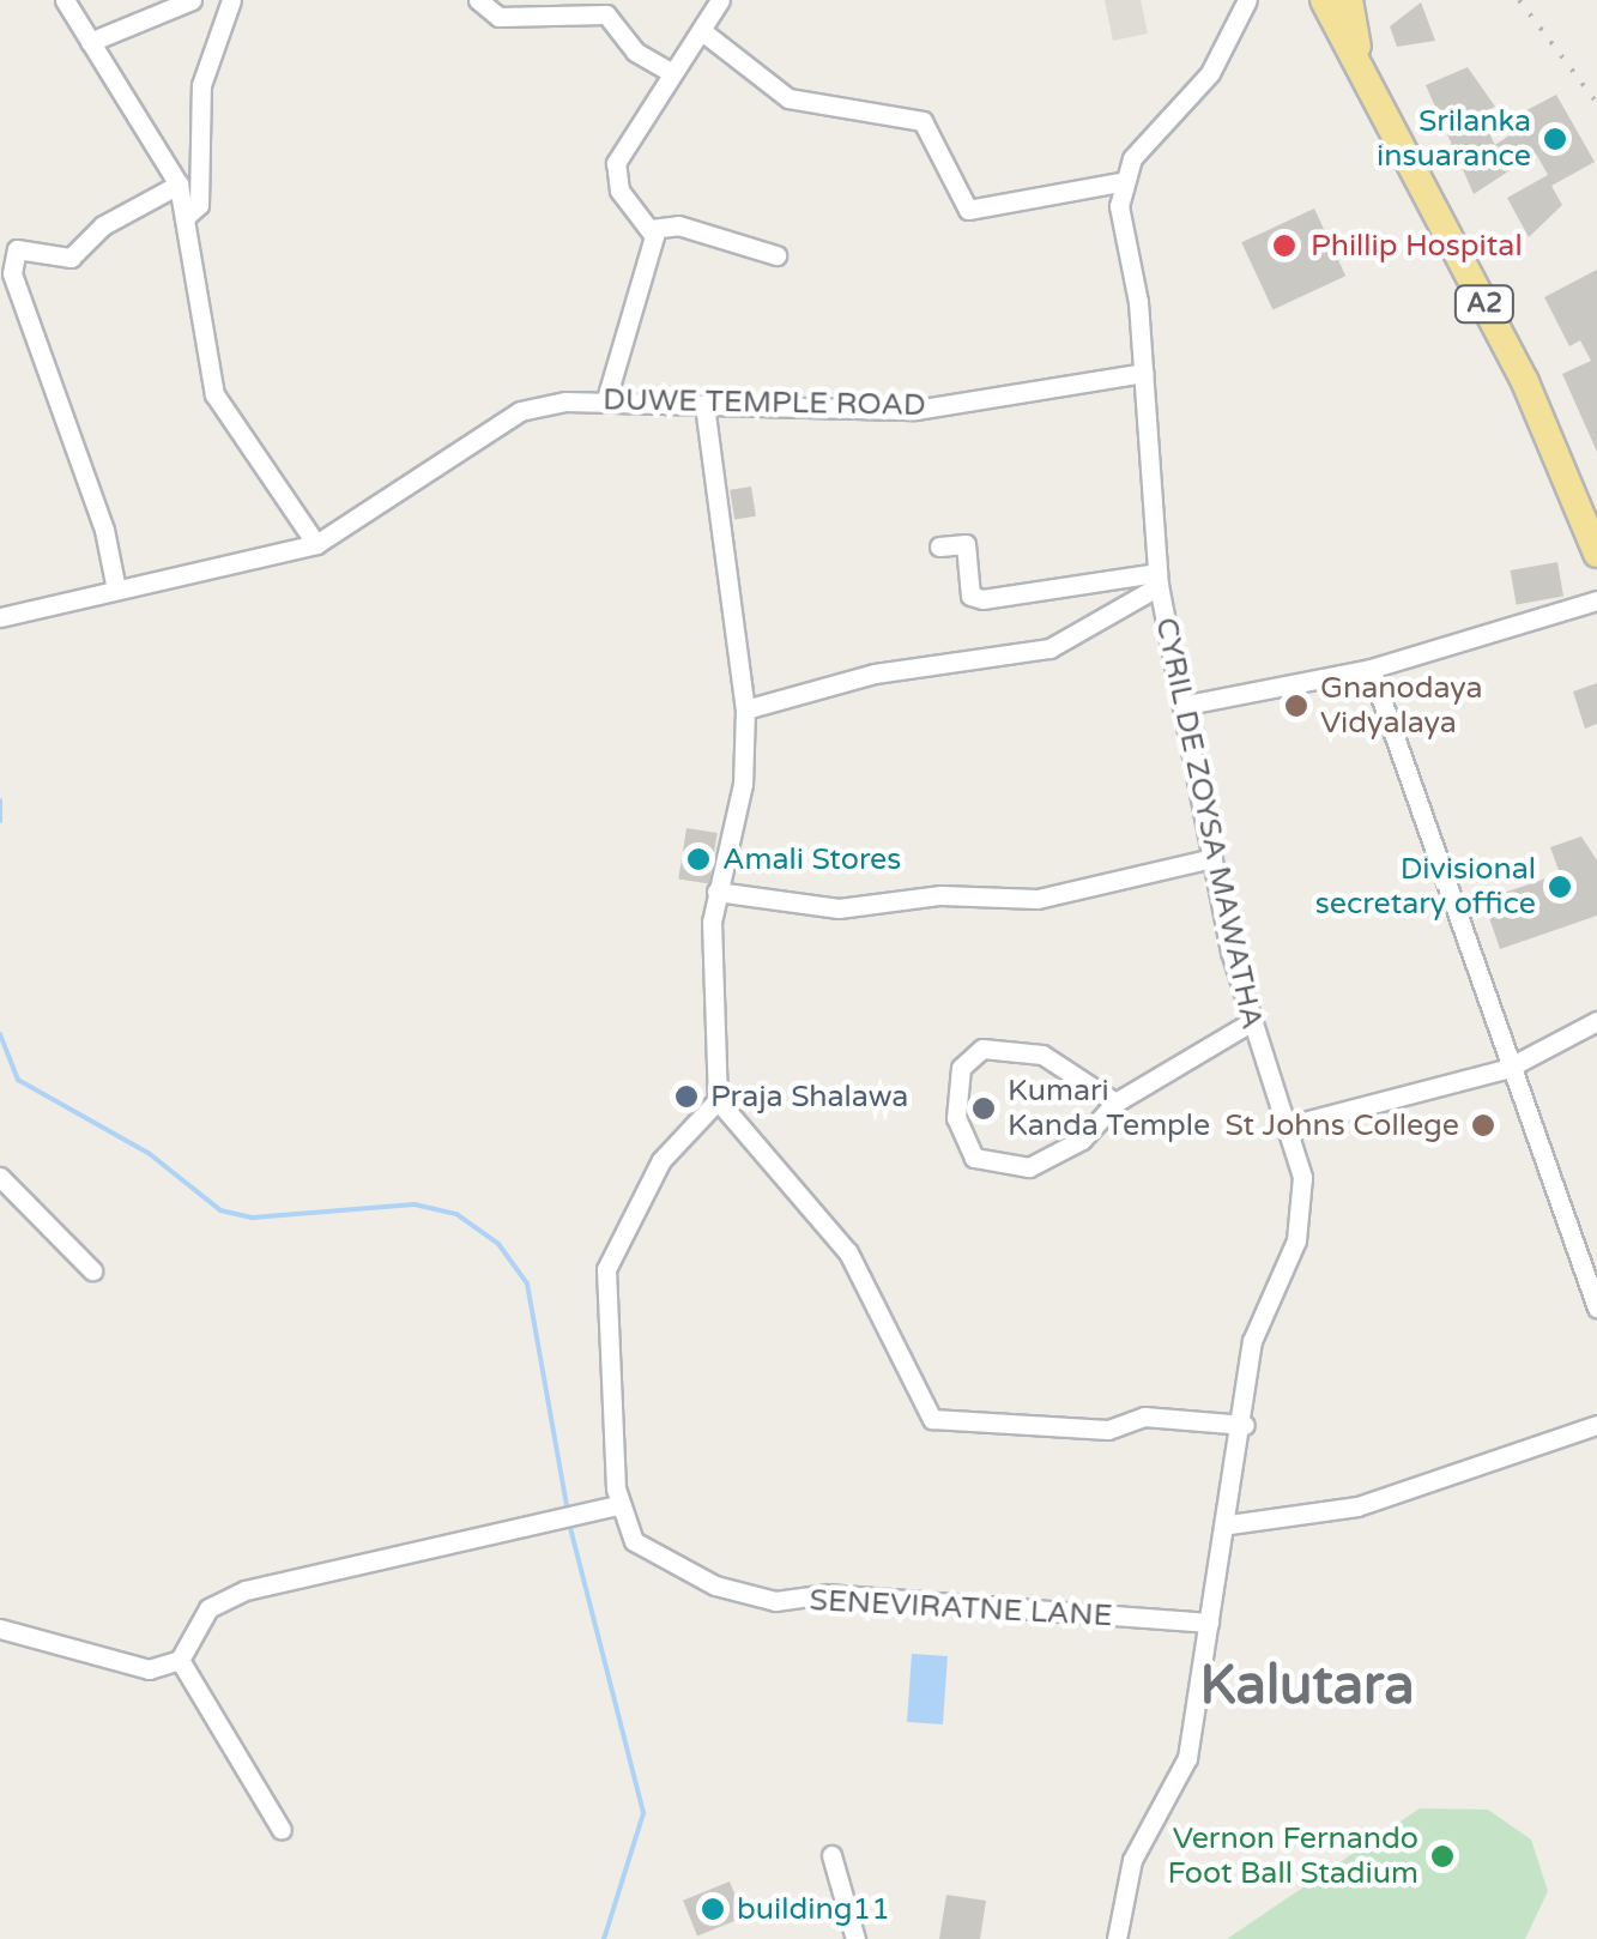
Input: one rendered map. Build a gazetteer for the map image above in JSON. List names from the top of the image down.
{
  "streets": {
    "highway": ["A2"],
    "street": ["DUWE TEMPLE ROAD", "CYRIL DE ZOYSA MAWATHA", "SENEVIRATNE LANE"]
  },
  "crossings": [
    ["DUWE TEMPLE ROAD", "CYRIL DE ZOYSA MAWATHA"],
    ["CYRIL DE ZOYSA MAWATHA", "SENEVIRATNE LANE"]
  ],
  "districts": ["Kalutara"],
  "places": [
    "Srilanka insuarance",
    "Phillip Hospital",
    "Gnanodaya Vidyalaya",
    "Amali Stores",
    "Divisional secretary office",
    "Praja Shalawa",
    "Kumari Kanda Temple",
    "St Johns College",
    "Vernon Fernando Foot Ball Stadium",
    "building11"
  ]
}
